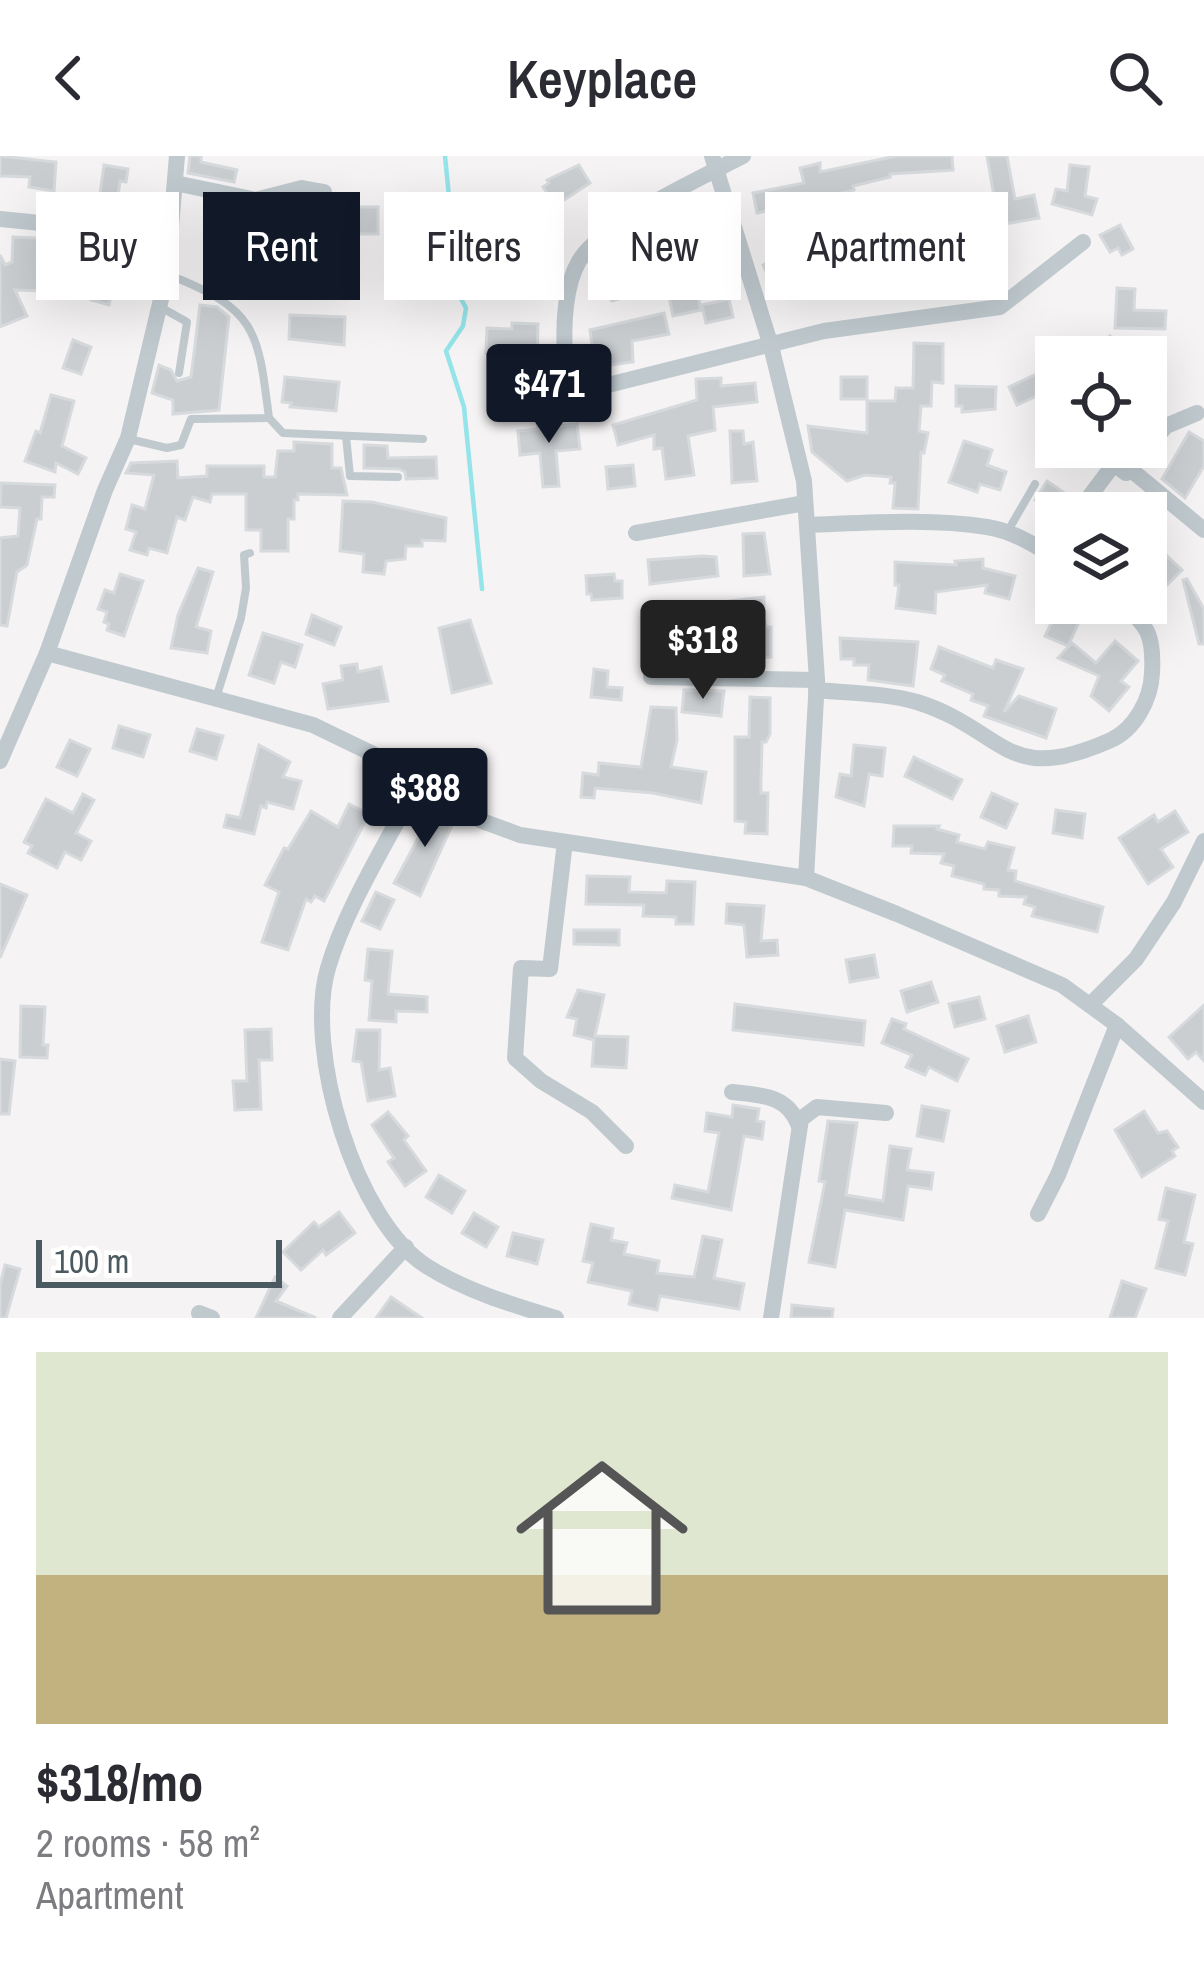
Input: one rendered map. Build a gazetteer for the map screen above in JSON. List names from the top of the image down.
{
  "scale_bar": "100 m",
  "page": {
    "header": "Keyplace",
    "chip": [
      "Buy",
      "Rent",
      "Filters",
      "New",
      "Apartment"
    ],
    "price": ["$471", "$318", "$388"],
    "scale": "100 m",
    "list": [
      {
        "name": "$318/mo",
        "note": "2 rooms · 58 m² · Apartment"
      }
    ]
  }
}
